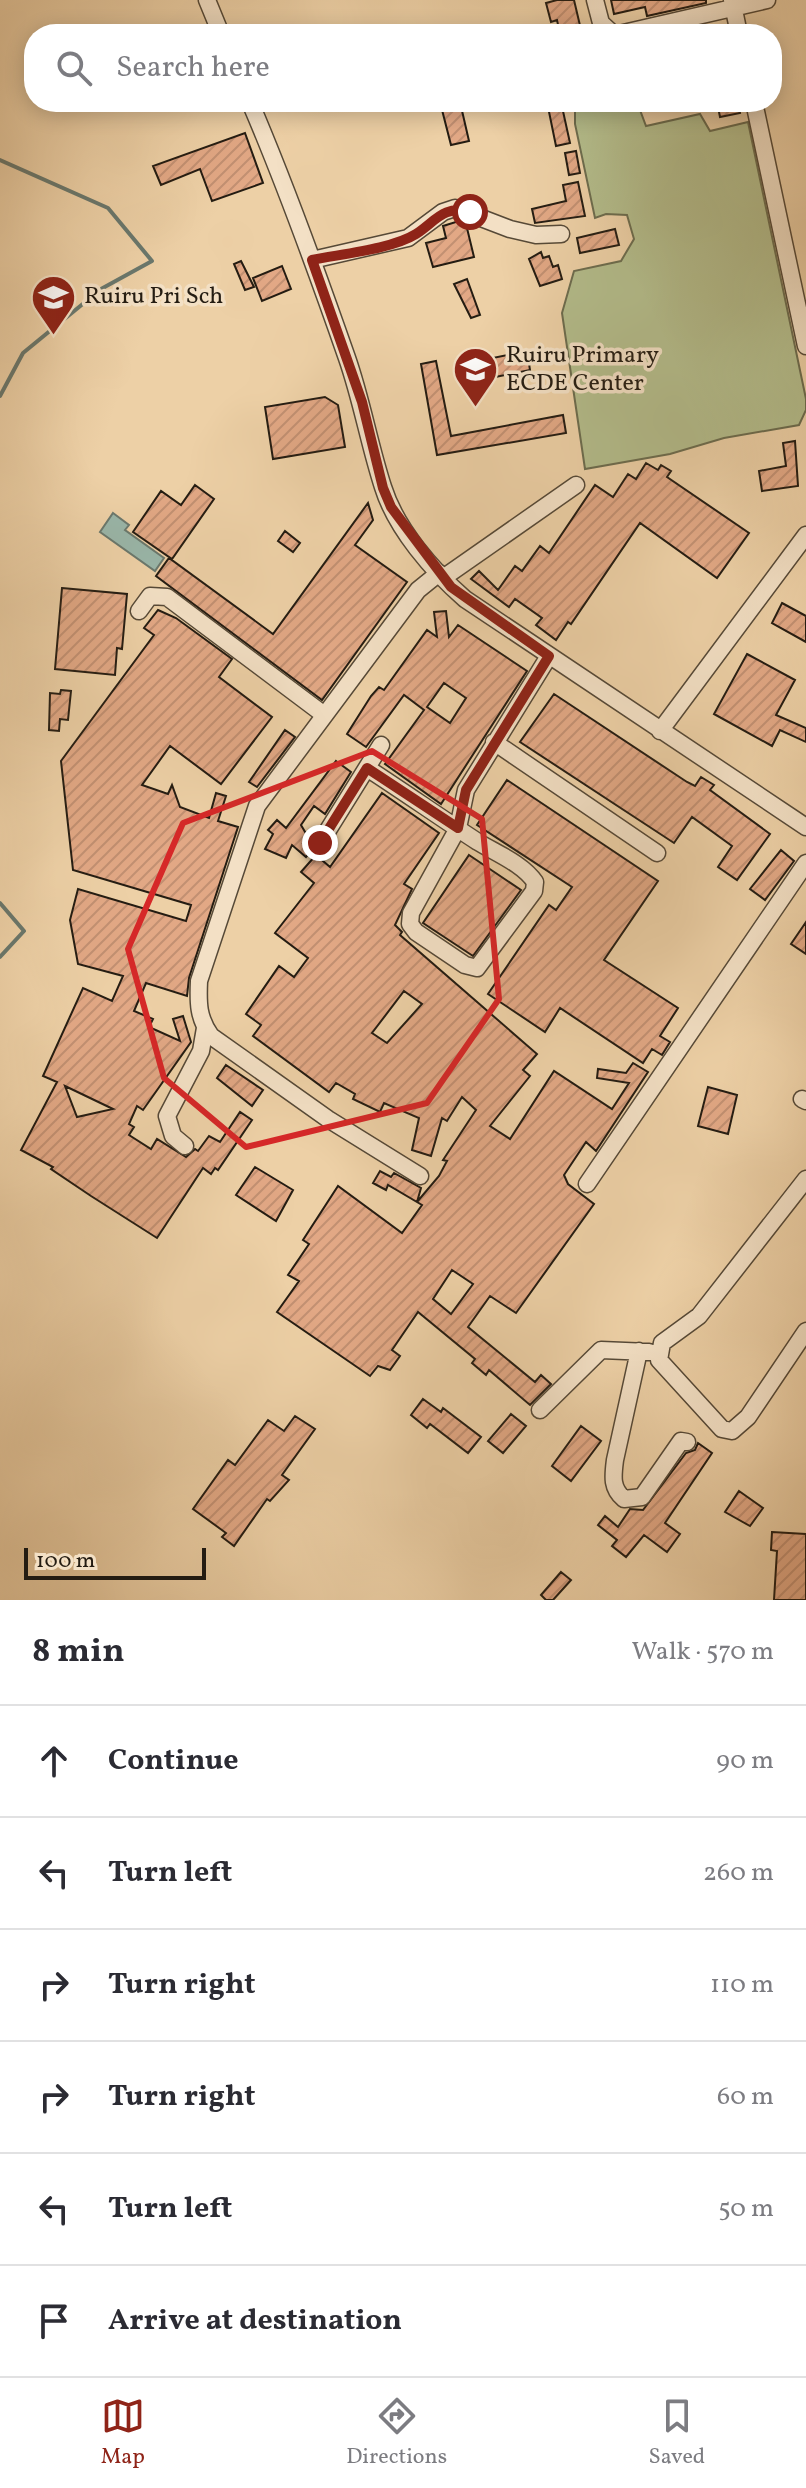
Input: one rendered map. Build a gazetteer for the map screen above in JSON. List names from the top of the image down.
{
  "places": {
    "school or university": ["Ruiru Pri Sch", "Ruiru Primary ECDE Center"]
  },
  "scale_bar": "100 m",
  "page": {
    "search": "Search here",
    "scale": "100 m",
    "heading": ["8 min", "Walk · 570 m"],
    "list": [
      ["Continue", "90 m"],
      ["Turn left", "260 m"],
      ["Turn right", "110 m"],
      ["Turn right", "60 m"],
      ["Turn left", "50 m"],
      "Arrive at destination"
    ],
    "nav": ["Map", "Directions", "Saved"]
  }
}
